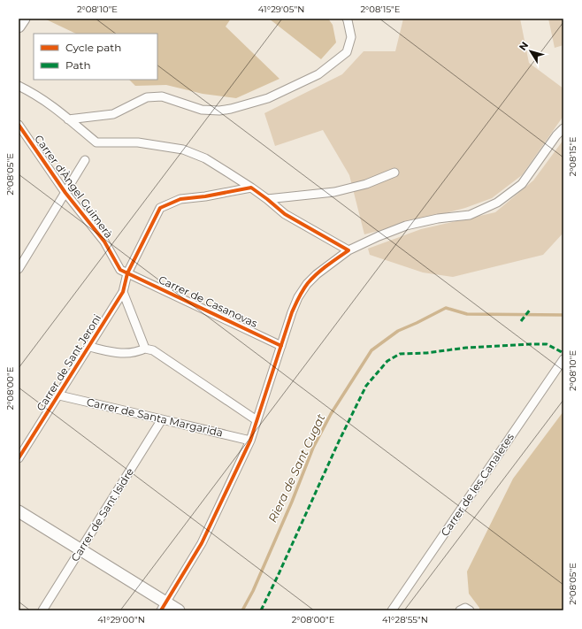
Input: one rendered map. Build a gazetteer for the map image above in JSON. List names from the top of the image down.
{
  "streets": {
    "street": [
      "Carrer d'Àngel Guimerà",
      "Carrer de Casanovas",
      "Carrer de Sant Jeroni",
      "Carrer de Santa Margarida",
      "Carrer de les Canaletes",
      "Carrer de Sant Isidre"
    ]
  },
  "crossings": [
    ["Carrer d'Àngel Guimerà", "Carrer de Casanovas"],
    ["Carrer d'Àngel Guimerà", "Carrer de Sant Jeroni"],
    ["Carrer de Casanovas", "Carrer de Sant Jeroni"],
    ["Carrer de Sant Jeroni", "Carrer de Santa Margarida"],
    ["Carrer de Santa Margarida", "Carrer de Sant Isidre"]
  ],
  "water": ["Riera de Sant Cugat"],
  "legend": ["Cycle path", "Path"],
  "north": "top left",
  "coordinates": [
    "2°08'10\"E",
    "41°29'05\"N",
    "2°08'15\"E",
    "2°08'05\"E",
    "2°08'00\"E",
    "41°29'00\"N",
    "41°28'55\"N"
  ]
}
